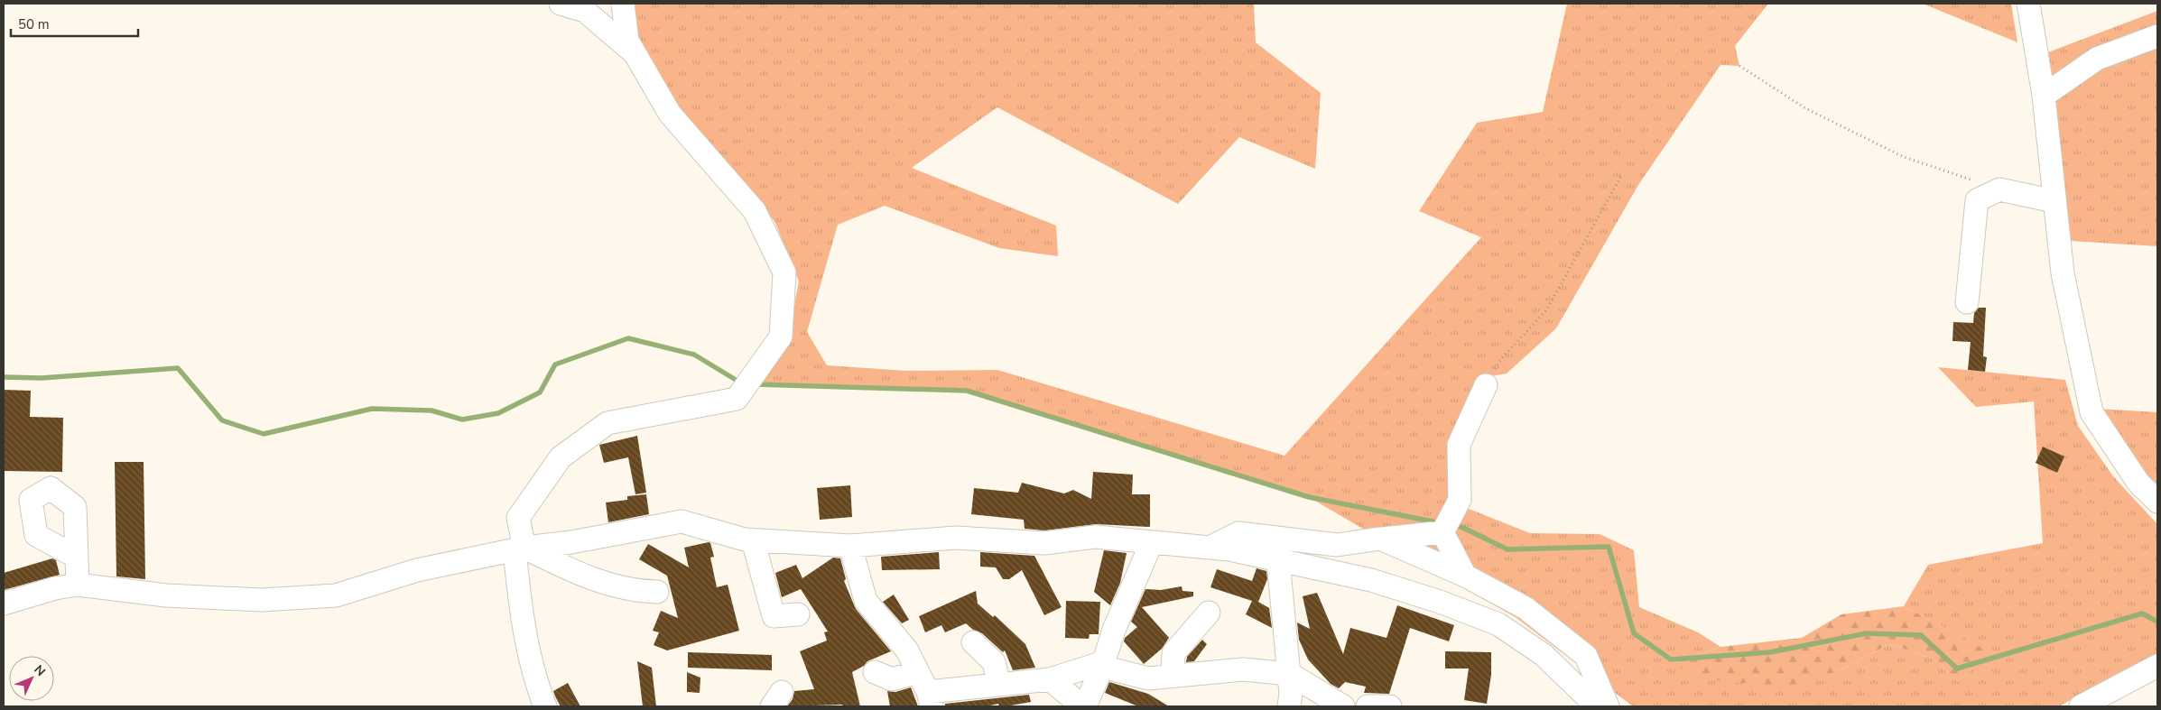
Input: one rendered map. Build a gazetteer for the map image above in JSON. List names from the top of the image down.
{
  "scale_bar": "50 m",
  "north": "top right"
}
